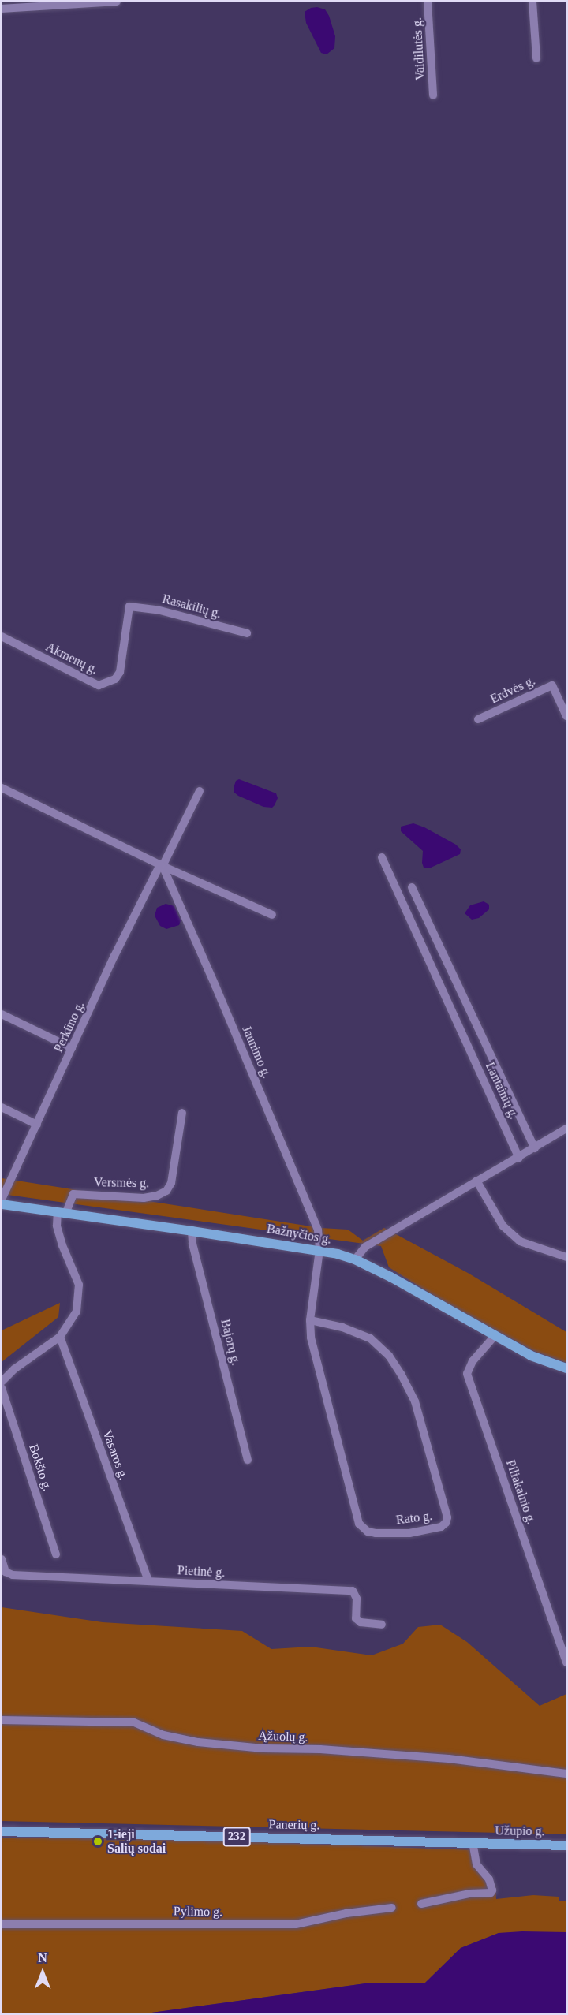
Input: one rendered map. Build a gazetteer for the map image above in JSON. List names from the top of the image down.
{
  "streets": {
    "main road": [
      "Bažnyčios g.",
      "Panerių g.",
      "Užupio g.",
      "232"
    ],
    "street": [
      "Vaidilutės g.",
      "Rasakilių g.",
      "Akmenų g.",
      "Erdvės g.",
      "Perkūno g.",
      "Jaunimo g.",
      "Lantainių g.",
      "Versmės g.",
      "Bajorų g.",
      "Vasaros g.",
      "Bokšto g.",
      "Piliakalnio g.",
      "Rato g.",
      "Pietinė g.",
      "Ąžuolų g.",
      "Pylimo g."
    ]
  },
  "crossings": [
    ["Rasakilių g.", "Akmenų g."],
    ["Perkūno g.", "Jaunimo g."],
    ["Jaunimo g.", "Bažnyčios g."],
    ["Jaunimo g.", "Rato g."],
    ["Versmės g.", "Bažnyčios g."],
    ["Bažnyčios g.", "Bajorų g."],
    ["Bažnyčios g.", "Piliakalnio g."],
    ["Bažnyčios g.", "Rato g."],
    ["Vasaros g.", "Pietinė g."],
    ["Panerių g.", "Užupio g."]
  ],
  "places": ["1-ieji Salių sodai"],
  "north": "top"
}
